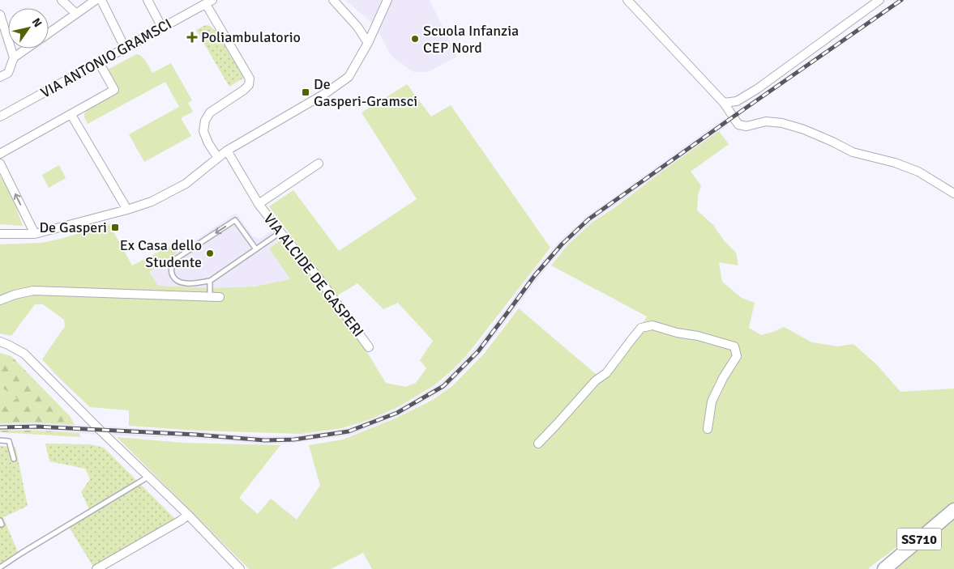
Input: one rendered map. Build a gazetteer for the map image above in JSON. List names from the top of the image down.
{
  "streets": {
    "main road": ["SS710"],
    "street": ["VIA ANTONIO GRAMSCI", "VIA ALCIDE DE GASPERI"]
  },
  "places": {
    "health": ["Poliambulatorio"],
    "other": ["Scuola Infanzia CEP Nord", "Ex Casa dello Studente"],
    "transit": ["De Gasperi-Gramsci", "De Gasperi"]
  },
  "north": "top right"
}
